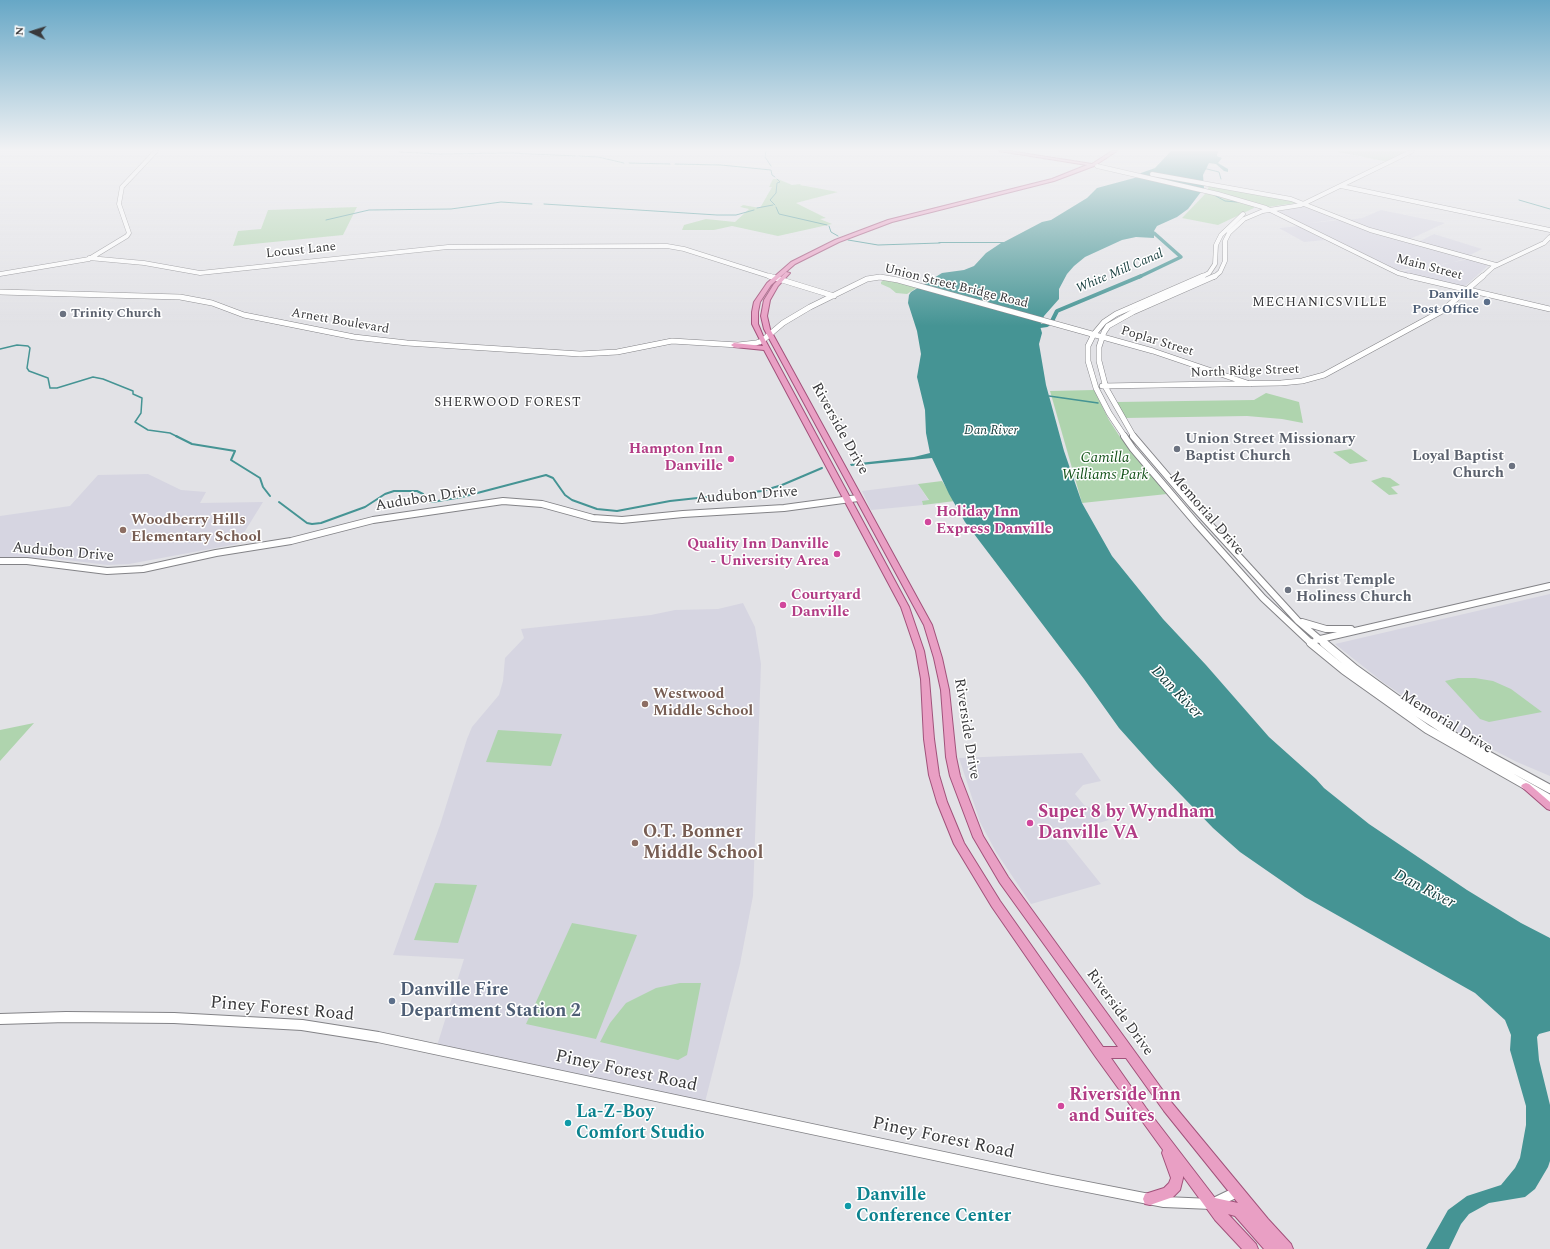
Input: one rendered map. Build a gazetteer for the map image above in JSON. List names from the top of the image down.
{
  "streets": {
    "main road": [
      "Locust Lane",
      "Main Street",
      "Union Street Bridge Road",
      "Arnett Boulevard",
      "Poplar Street",
      "North Ridge Street",
      "Riverside Drive",
      "Audubon Drive",
      "Memorial Drive",
      "Piney Forest Road"
    ]
  },
  "crossings": [
    ["Locust Lane", "Union Street Bridge Road"],
    ["Locust Lane", "Riverside Drive"],
    ["Main Street", "North Ridge Street"],
    ["Union Street Bridge Road", "Poplar Street"],
    ["Union Street Bridge Road", "Riverside Drive"],
    ["Union Street Bridge Road", "Memorial Drive"],
    ["Poplar Street", "North Ridge Street"],
    ["Poplar Street", "Memorial Drive"],
    ["North Ridge Street", "Memorial Drive"],
    ["Riverside Drive", "Audubon Drive"],
    ["Riverside Drive", "Piney Forest Road"]
  ],
  "districts": ["MECHANICSVILLE", "SHERWOOD FOREST"],
  "water": ["White Mill Canal", "Dan River"],
  "parks": ["Camilla Williams Park"],
  "places": [
    "Danville Post Office",
    "Trinity Church",
    "Union Street Missionary Baptist Church",
    "Hampton Inn Danville",
    "Loyal Baptist Church",
    "Holiday Inn Express Danville",
    "Woodberry Hills Elementary School",
    "Quality Inn Danville - University Area",
    "Christ Temple Holiness Church",
    "Courtyard Danville",
    "Westwood Middle School",
    "Super 8 by Wyndham Danville VA",
    "O.T. Bonner Middle School",
    "Danville Fire Department Station 2",
    "Riverside Inn and Suites",
    "La-Z-Boy Comfort Studio",
    "Danville Conference Center"
  ],
  "north": "left"
}
